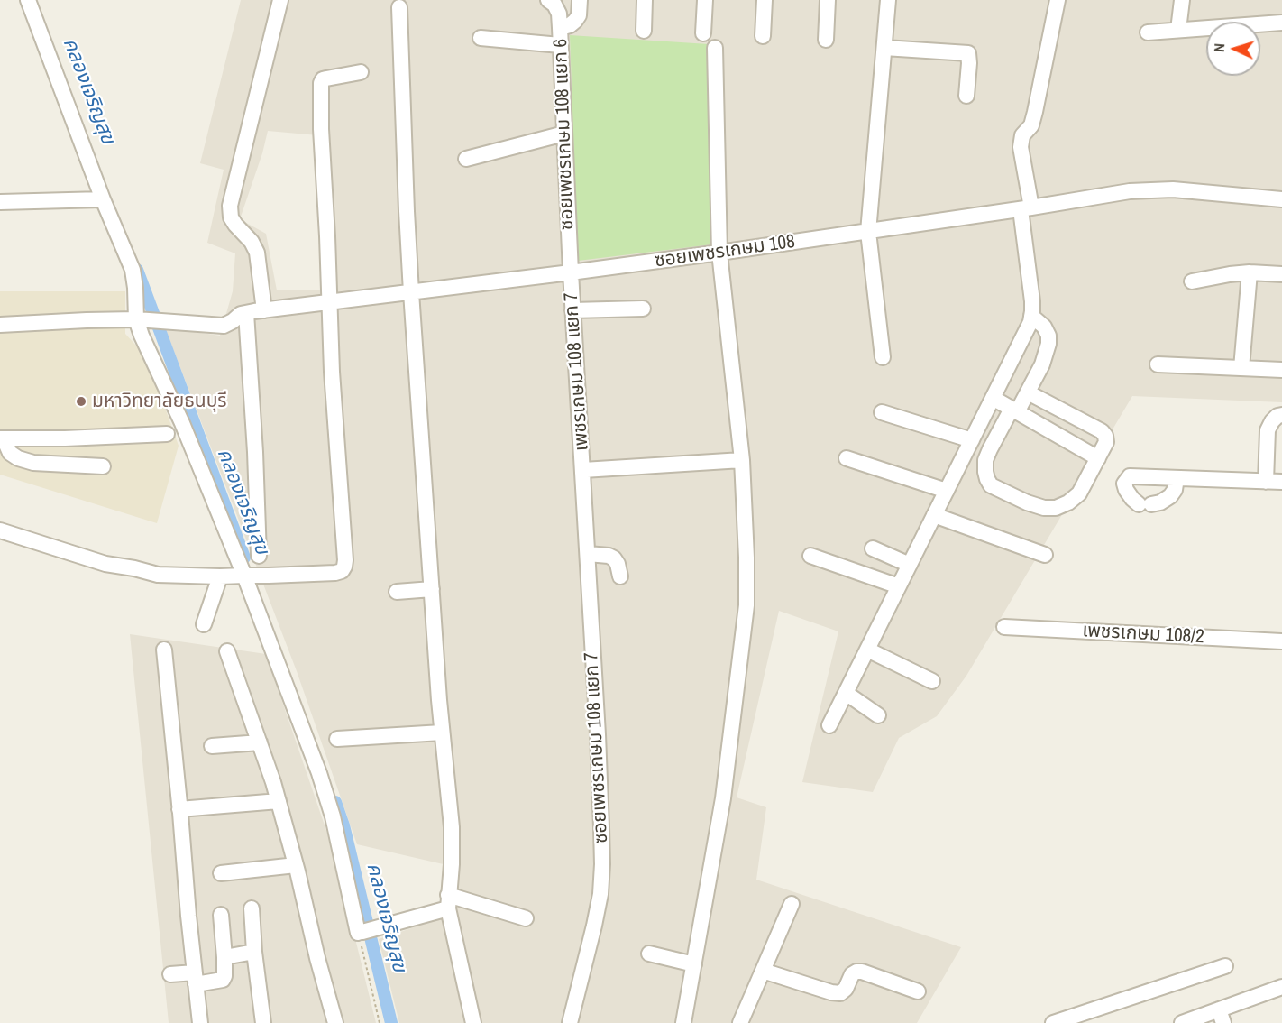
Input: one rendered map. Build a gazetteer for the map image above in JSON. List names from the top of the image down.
{
  "streets": {
    "street": [
      "ซอยเพชรเกษม 108 แยก 6",
      "ซอยเพชรเกษม 108",
      "เพชรเกษม 108 แยก 7",
      "เพชรเกษม 108/2",
      "ซอยเพชรเกษม 108 แยก 7"
    ]
  },
  "crossings": [
    ["ซอยเพชรเกษม 108 แยก 6", "ซอยเพชรเกษม 108"],
    ["ซอยเพชรเกษม 108 แยก 6", "เพชรเกษม 108 แยก 7"],
    ["ซอยเพชรเกษม 108", "เพชรเกษม 108 แยก 7"],
    ["เพชรเกษม 108 แยก 7", "ซอยเพชรเกษม 108 แยก 7"]
  ],
  "water": ["คลองเจริญสุข"],
  "places": ["มหาวิทยาลัยธนบุรี"],
  "north": "left"
}
